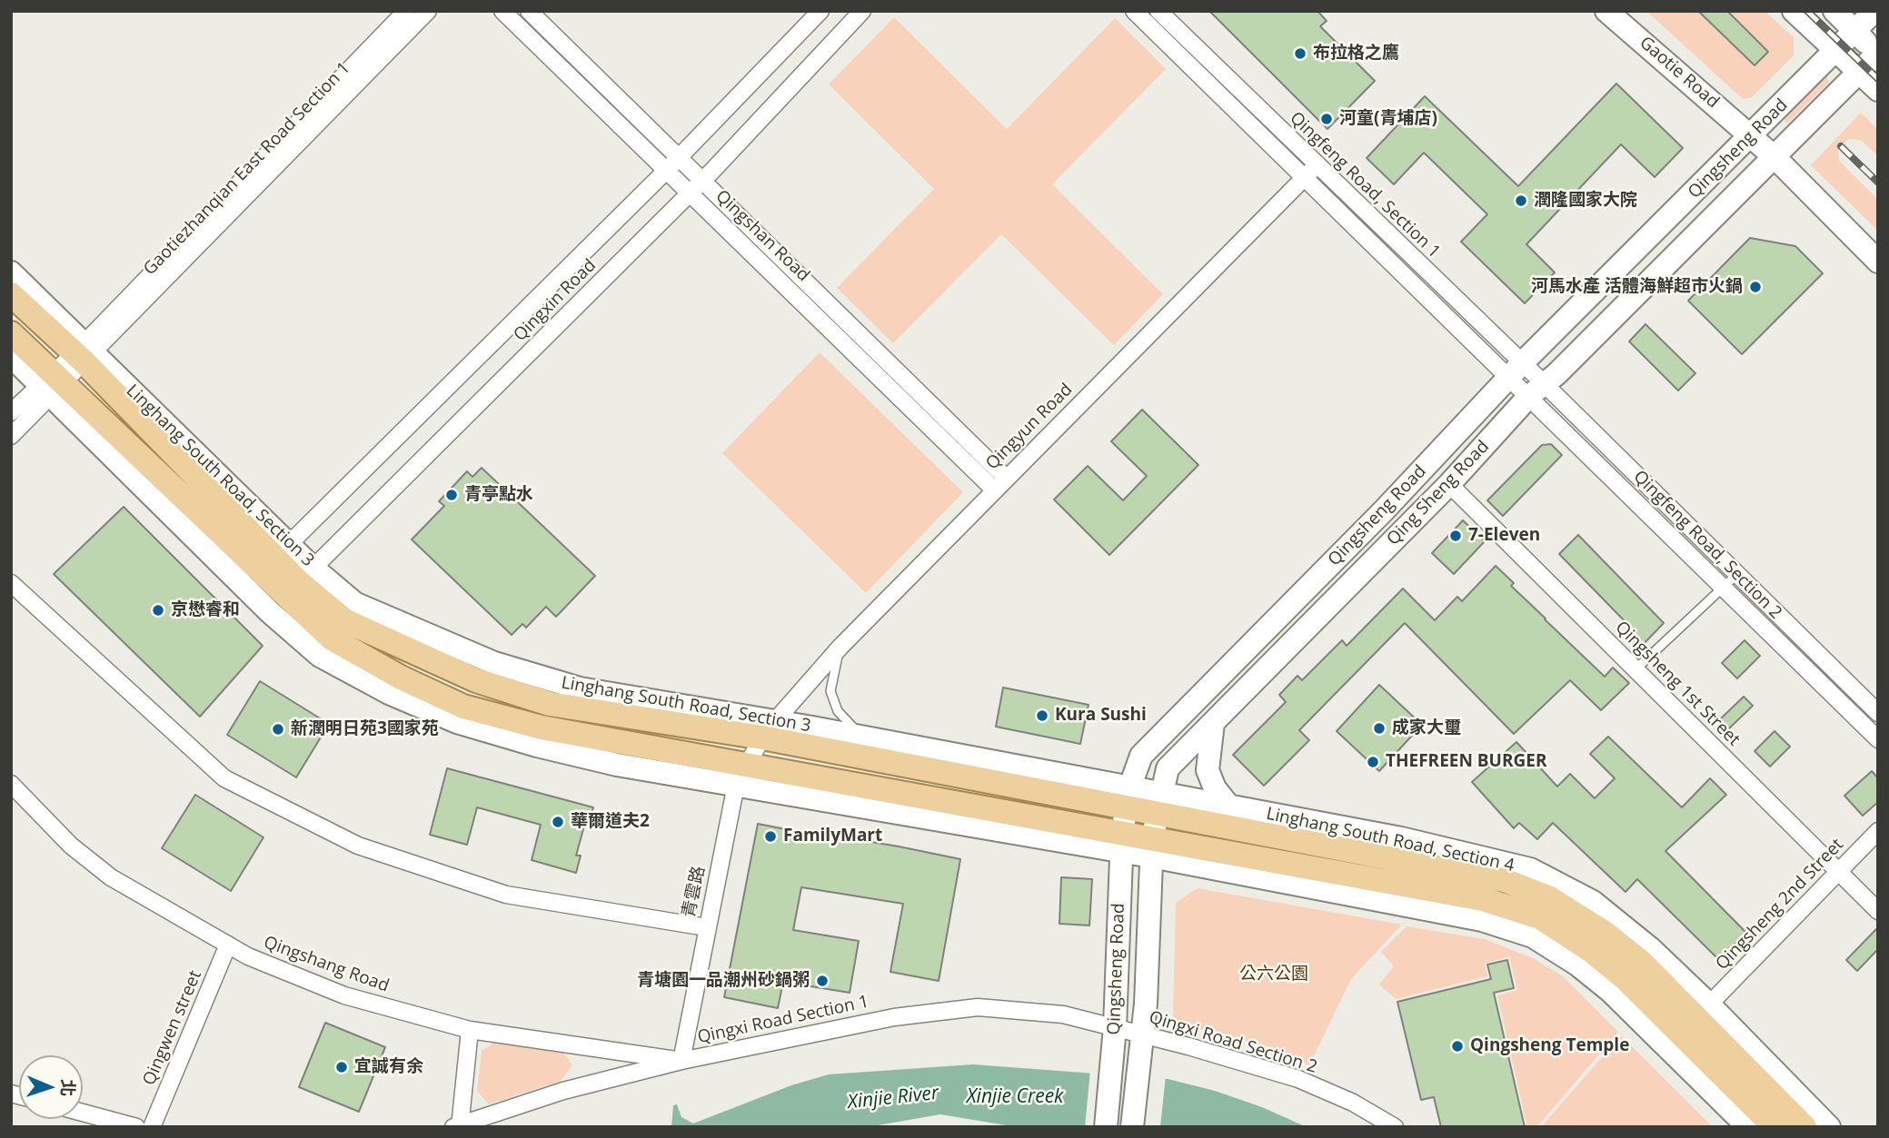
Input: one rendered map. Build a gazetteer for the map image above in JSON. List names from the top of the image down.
{
  "streets": {
    "main road": ["Linghang South Road, Section 3", "Linghang South Road, Section 4"],
    "street": [
      "Gaotie Road",
      "Qingsheng Road",
      "Gaotiezhanqian East Road Section 1",
      "Qingfeng Road, Section 1",
      "Qingshan Road",
      "Qingxin Road",
      "Qingyun Road",
      "Qing Sheng Road",
      "Qingfeng Road, Section 2",
      "Qingsheng 1st Street",
      "青雲路",
      "Qingsheng 2nd Street",
      "Qingshang Road",
      "Qingxi Road Section 1",
      "Qingwen street",
      "Qingxi Road Section 2"
    ]
  },
  "crossings": [
    ["Gaotie Road", "Qingsheng Road"],
    ["Gaotie Road", "Qing Sheng Road"],
    ["Qingsheng Road", "Qingfeng Road, Section 1"],
    ["Qingsheng Road", "Linghang South Road, Section 3"],
    ["Qingsheng Road", "Qing Sheng Road"],
    ["Qingsheng Road", "Linghang South Road, Section 4"],
    ["Qingsheng Road", "Qingxi Road Section 1"],
    ["Qingsheng Road", "Qingxi Road Section 2"],
    ["Gaotiezhanqian East Road Section 1", "Linghang South Road, Section 3"],
    ["Qingfeng Road, Section 1", "Qingyun Road"],
    ["Qingfeng Road, Section 1", "Qing Sheng Road"],
    ["Qingfeng Road, Section 1", "Qingfeng Road, Section 2"],
    ["Qingshan Road", "Qingxin Road"],
    ["Qingshan Road", "Qingyun Road"],
    ["Qingxin Road", "Linghang South Road, Section 3"],
    ["Qingyun Road", "Linghang South Road, Section 3"],
    ["Qingyun Road", "青雲路"],
    ["Linghang South Road, Section 3", "Qing Sheng Road"],
    ["Linghang South Road, Section 3", "Linghang South Road, Section 4"],
    ["Linghang South Road, Section 3", "青雲路"],
    ["Qing Sheng Road", "Qingfeng Road, Section 2"],
    ["Qing Sheng Road", "Qingsheng 1st Street"],
    ["Qing Sheng Road", "Linghang South Road, Section 4"],
    ["Qingsheng 1st Street", "Qingsheng 2nd Street"],
    ["Linghang South Road, Section 4", "Qingsheng 2nd Street"],
    ["青雲路", "Qingshang Road"],
    ["青雲路", "Qingxi Road Section 1"],
    ["Qingshang Road", "Qingxi Road Section 1"],
    ["Qingshang Road", "Qingwen street"],
    ["Qingxi Road Section 1", "Qingxi Road Section 2"]
  ],
  "water": ["Xinjie Creek", "Xinjie River"],
  "parks": ["公六公園"],
  "places": [
    "布拉格之鷹",
    "河童(青埔店)",
    "潤隆國家大院",
    "河馬水產 活體海鮮超市火鍋",
    "青亭點水",
    "7-Eleven",
    "京懋睿和",
    "Kura Sushi",
    "成家大璽",
    "新潤明日苑3國家苑",
    "THEFREEN BURGER",
    "華爾道夫2",
    "FamilyMart",
    "青塘園一品潮州砂鍋粥",
    "Qingsheng Temple",
    "宜誠有余"
  ],
  "north": "right"
}
